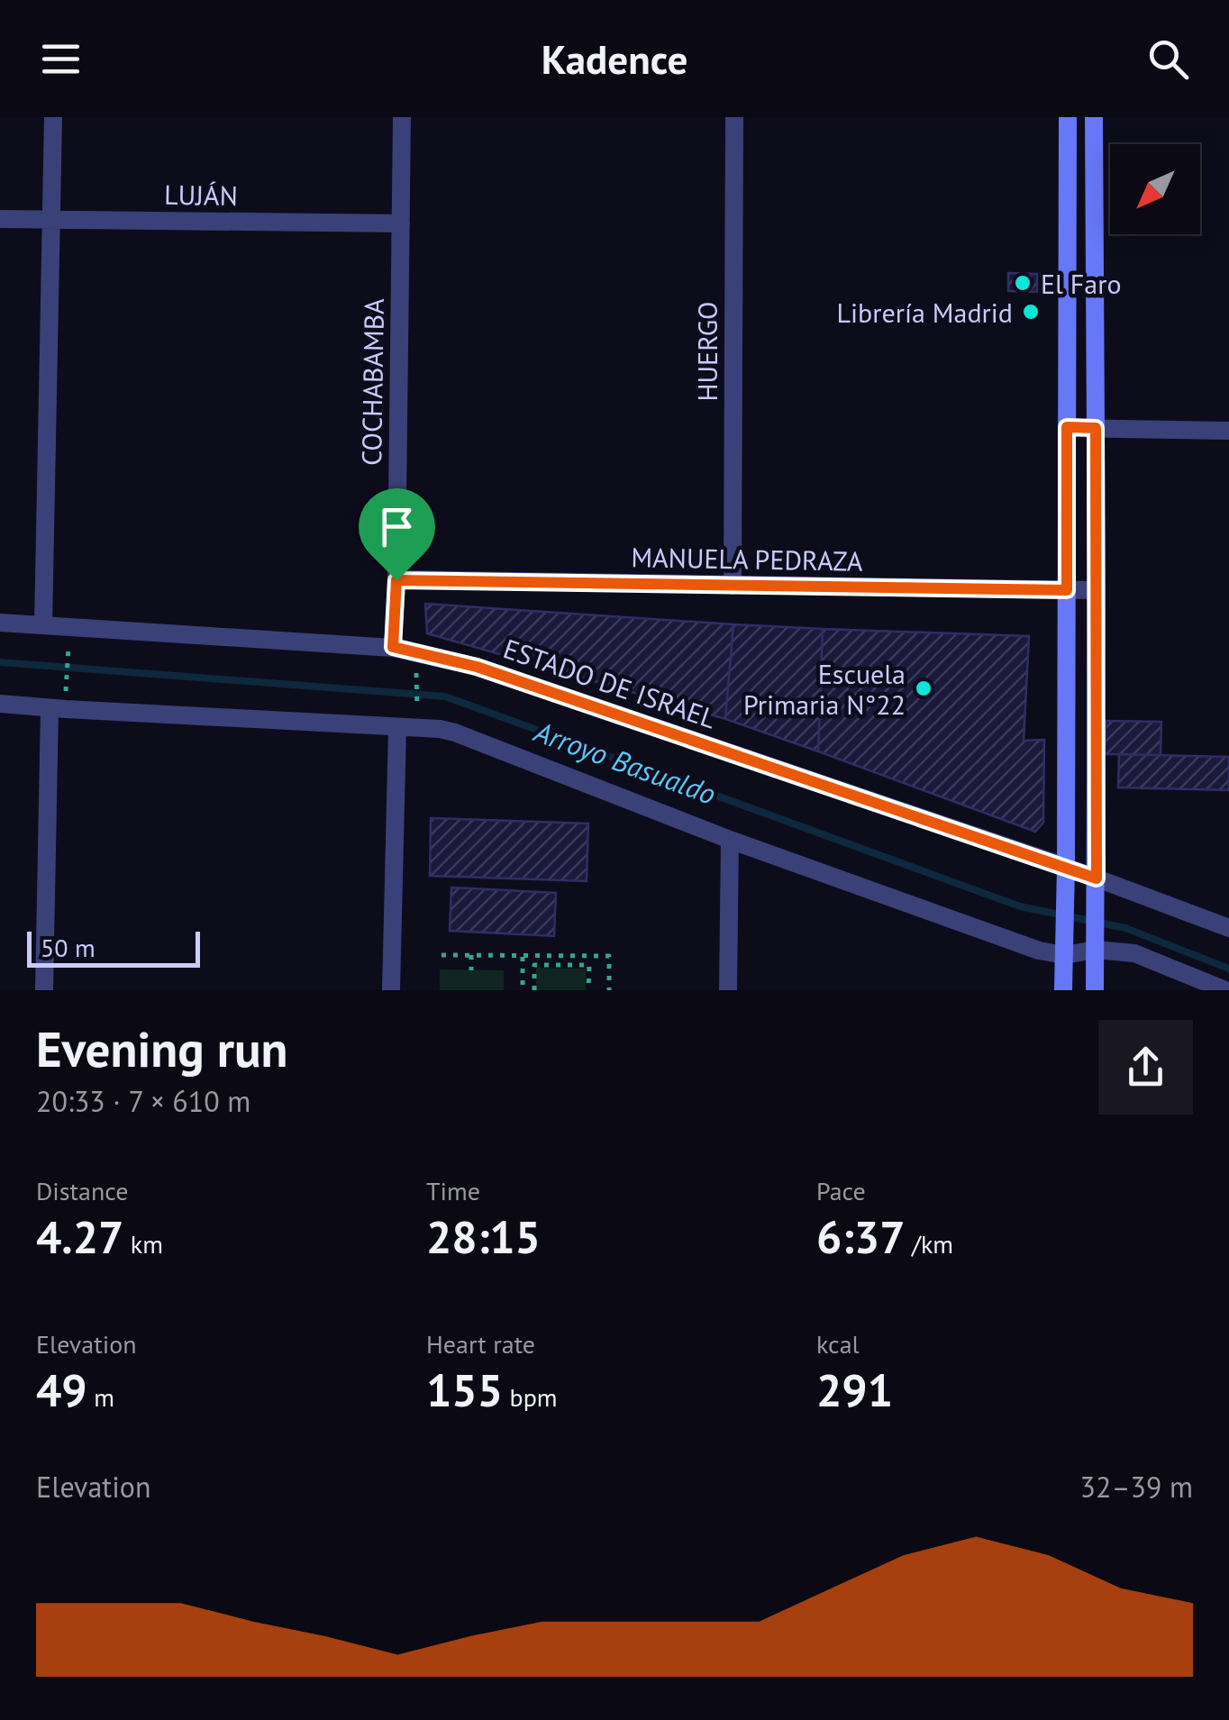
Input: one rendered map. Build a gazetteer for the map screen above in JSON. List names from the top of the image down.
{
  "streets": {
    "street": [
      "LUJÁN",
      "HUERGO",
      "COCHABAMBA",
      "MANUELA PEDRAZA",
      "ESTADO DE ISRAEL"
    ]
  },
  "crossings": [
    ["LUJÁN", "COCHABAMBA"],
    ["HUERGO", "MANUELA PEDRAZA"],
    ["COCHABAMBA", "MANUELA PEDRAZA"],
    ["COCHABAMBA", "ESTADO DE ISRAEL"]
  ],
  "water": ["Arroyo Basualdo"],
  "places": ["El Faro", "Librería Madrid", "Escuela Primaria N°22"],
  "scale_bar": "50 m",
  "north": "bottom left",
  "page": {
    "header": "Kadence",
    "scale": "50 m",
    "heading": ["Evening run", "20:33 · 7 × 610 m"],
    "stats": [
      ["Distance", "4.27 km"],
      ["Time", "28:15"],
      ["Pace", "6:37 /km"],
      ["Elevation", "49 m"],
      ["Heart rate", "155 bpm"],
      ["kcal", "291"]
    ],
    "chart": ["Elevation", "32–39 m"]
  }
}
